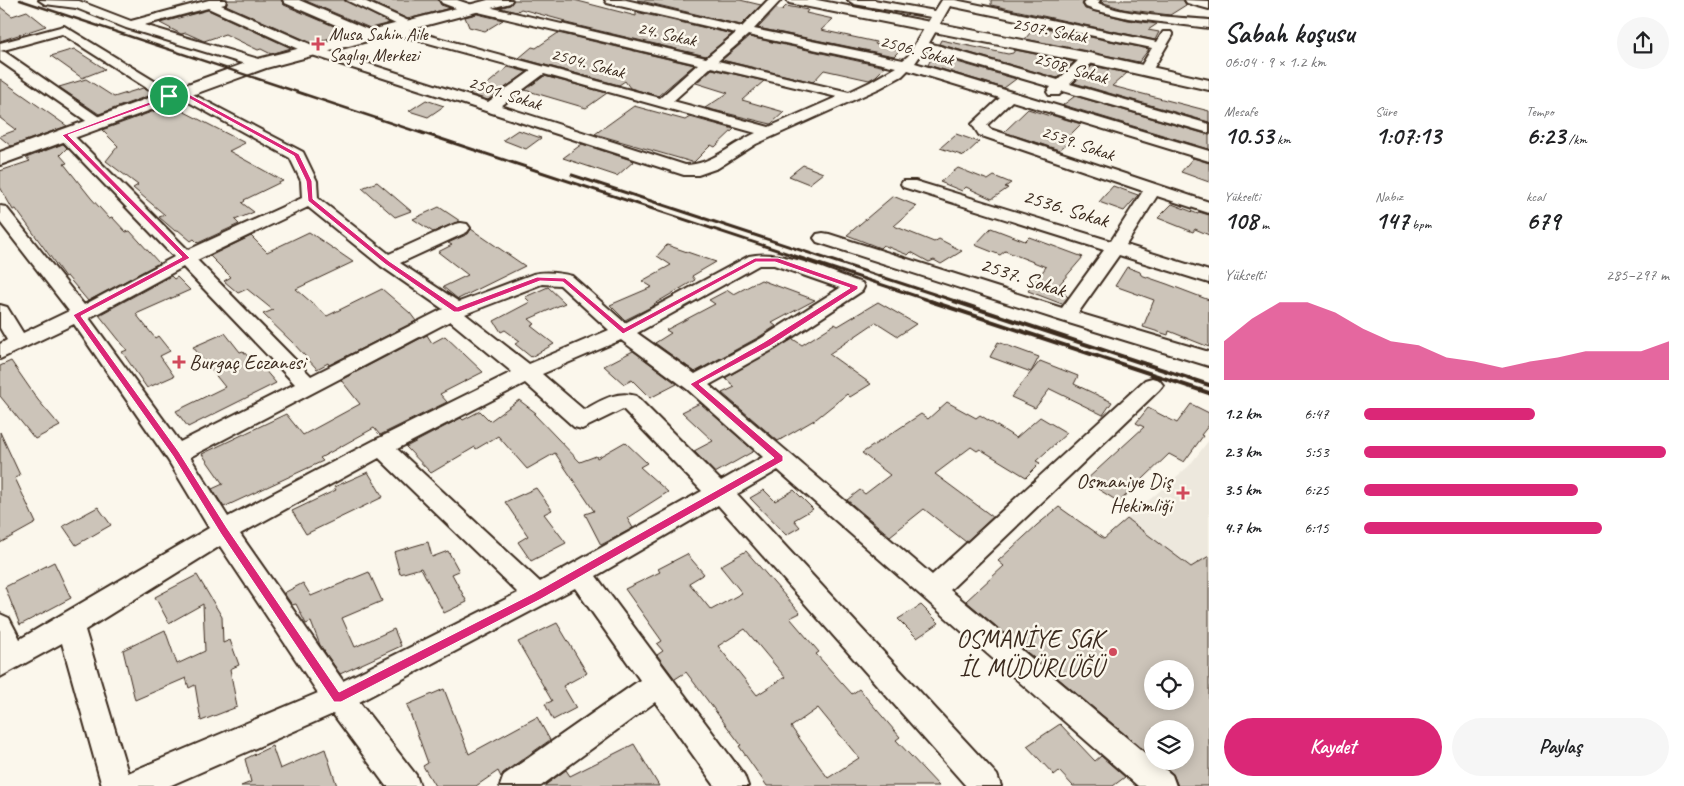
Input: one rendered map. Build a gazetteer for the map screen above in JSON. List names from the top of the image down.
{
  "streets": {
    "street": [
      "2507. Sokak",
      "24. Sokak",
      "2506. Sokak",
      "2504. Sokak",
      "2508. Sokak",
      "2501. Sokak",
      "2539. Sokak",
      "2536. Sokak",
      "2537. Sokak"
    ]
  },
  "crossings": [
    ["2506. Sokak", "2539. Sokak"],
    ["2504. Sokak", "2501. Sokak"]
  ],
  "places": {
    "health": ["Musa Sahin Aile Saglıgı Merkezi", "Burgaç Eczanesi", "Osmaniye Diş Hekimliği"],
    "other": ["OSMANİYE SGK İL MÜDÜRLÜĞÜ"]
  },
  "page": {
    "heading": ["Sabah koşusu", "06:04 · 9 × 1.2 km"],
    "stats": [
      ["Mesafe", "10.53 km"],
      ["Süre", "1:07:13"],
      ["Tempo", "6:23 /km"],
      ["Yükselti", "108 m"],
      ["Nabız", "147 bpm"],
      ["kcal", "679"]
    ],
    "chart": ["Yükselti", "285–297 m"],
    "list": [
      {
        "name": "1.2 km",
        "note": "6:47"
      },
      {
        "name": "2.3 km",
        "note": "5:53"
      },
      {
        "name": "3.5 km",
        "note": "6:25"
      },
      {
        "name": "4.7 km",
        "note": "6:15"
      }
    ],
    "buttons": ["Kaydet", "Paylaş"]
  }
}
